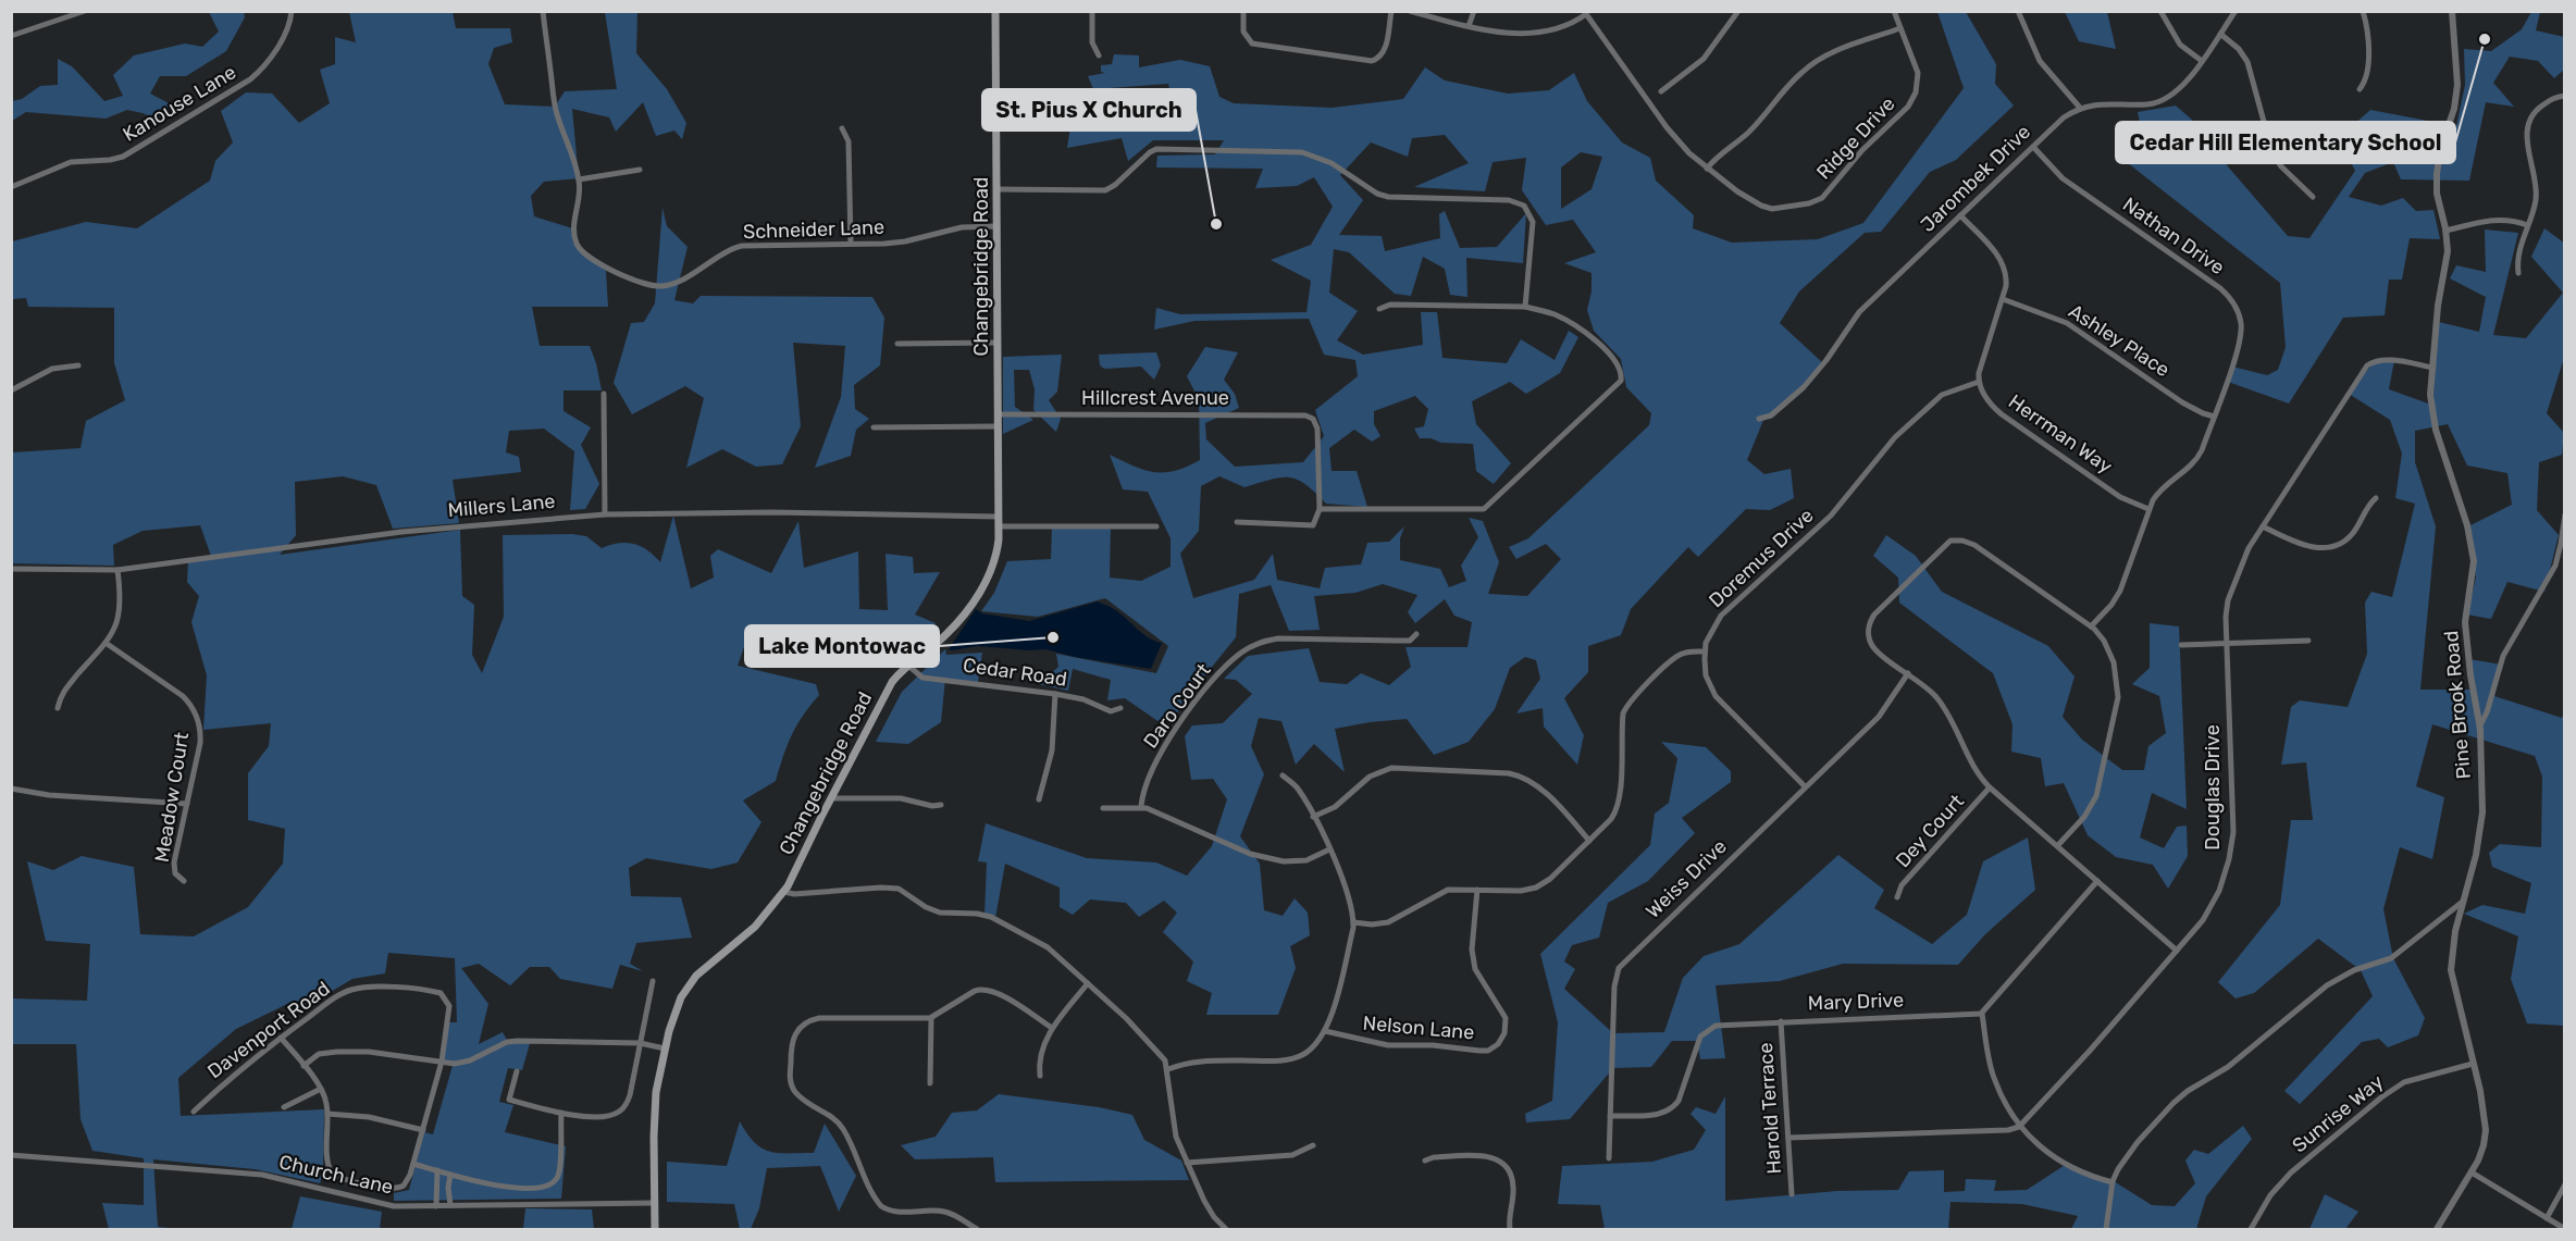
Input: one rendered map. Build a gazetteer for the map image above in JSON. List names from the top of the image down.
{
  "streets": {
    "main road": ["Changebridge Road"],
    "street": [
      "Kanouse Lane",
      "Ridge Drive",
      "Jarombek Drive",
      "Schneider Lane",
      "Nathan Drive",
      "Ashley Place",
      "Hillcrest Avenue",
      "Herrman Way",
      "Millers Lane",
      "Doremus Drive",
      "Cedar Road",
      "Pine Brook Road",
      "Daro Court",
      "Douglas Drive",
      "Meadow Court",
      "Dey Court",
      "Weiss Drive",
      "Mary Drive",
      "Nelson Lane",
      "Davenport Road",
      "Harold Terrace",
      "Sunrise Way",
      "Church Lane"
    ]
  },
  "crossings": [
    ["Jarombek Drive", "Nathan Drive"],
    ["Schneider Lane", "Changebridge Road"],
    ["Nathan Drive", "Ashley Place"],
    ["Nathan Drive", "Herrman Way"],
    ["Changebridge Road", "Hillcrest Avenue"],
    ["Changebridge Road", "Millers Lane"],
    ["Changebridge Road", "Cedar Road"],
    ["Changebridge Road", "Church Lane"],
    ["Herrman Way", "Doremus Drive"],
    ["Pine Brook Road", "Douglas Drive"],
    ["Pine Brook Road", "Sunrise Way"],
    ["Weiss Drive", "Mary Drive"],
    ["Mary Drive", "Harold Terrace"]
  ],
  "places": ["Cedar Hill Elementary School", "St. Pius X Church", "Lake Montowac"]
}
